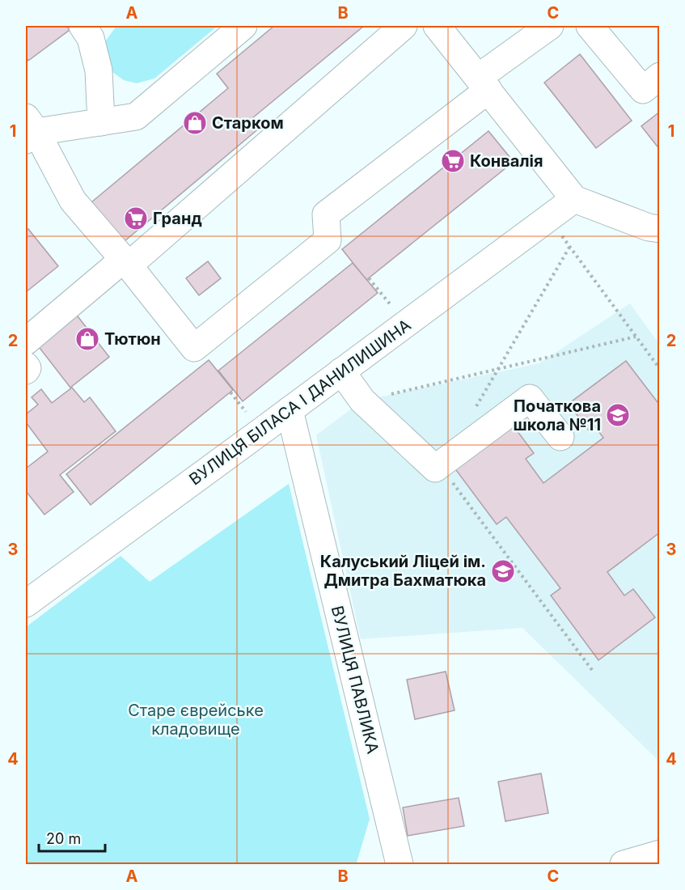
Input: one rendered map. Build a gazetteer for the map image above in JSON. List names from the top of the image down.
{
  "streets": {
    "street": ["ВУЛИЦЯ БІЛАСА І ДАНИЛИШИНА", "ВУЛИЦЯ ПАВЛИКА"]
  },
  "crossings": [
    ["ВУЛИЦЯ БІЛАСА І ДАНИЛИШИНА", "ВУЛИЦЯ ПАВЛИКА"]
  ],
  "parks": ["Старе єврейське кладовище"],
  "places": {
    "shop": ["Старком", "Тютюн"],
    "supermarket": ["Конвалія", "Гранд"],
    "school or university": ["Початкова школа №11", "Калуський Ліцей ім. Дмитра Бахматюка"]
  },
  "scale_bar": "20 m",
  "grid": {
    "columns": ["A", "B", "C"],
    "rows": [
      "1",
      "2",
      "3",
      "4"
    ]
  }
}
